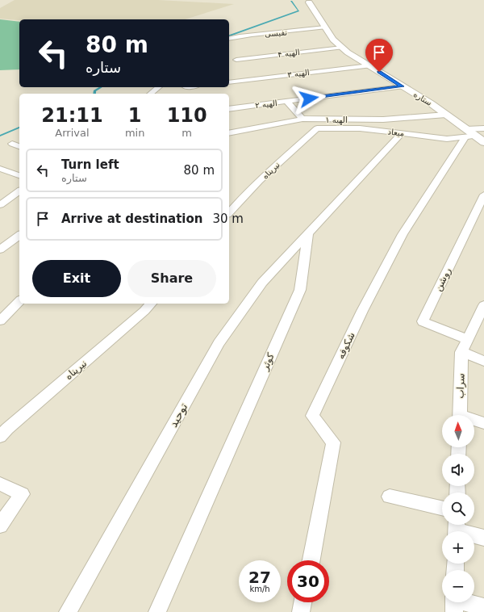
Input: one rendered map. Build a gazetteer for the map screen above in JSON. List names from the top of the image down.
{
  "streets": {
    "street": [
      "نفیسی",
      "الهیه ۴",
      "الهیه ۳",
      "ستاره",
      "الهیه ۲",
      "الهیه ۱",
      "میعاد",
      "نیرپناه",
      "روشن",
      "شکوفه",
      "کوثر",
      "سراب",
      "توحید"
    ]
  },
  "crossings": [
    ["نفیسی", "ستاره"],
    ["الهیه ۴", "ستاره"],
    ["الهیه ۳", "ستاره"],
    ["ستاره", "الهیه ۲"],
    ["ستاره", "الهیه ۱"],
    ["ستاره", "میعاد"],
    ["ستاره", "شکوفه"],
    ["میعاد", "نیرپناه"],
    ["میعاد", "شکوفه"],
    ["کوثر", "توحید"]
  ],
  "north": "top",
  "page": {
    "turn": ["80 m", "ستاره"],
    "eta": [
      "21:11",
      "Arrival",
      "1",
      "min",
      "110",
      "m"
    ],
    "list": [
      {
        "name": "Turn left",
        "note": "ستاره",
        "value": "80 m"
      },
      {
        "name": "Arrive at destination",
        "value": "30 m"
      }
    ],
    "buttons": ["Exit", "Share"],
    "map_buttons": ["+", "−"],
    "speed": "27 km/h",
    "limit": "30"
  }
}
